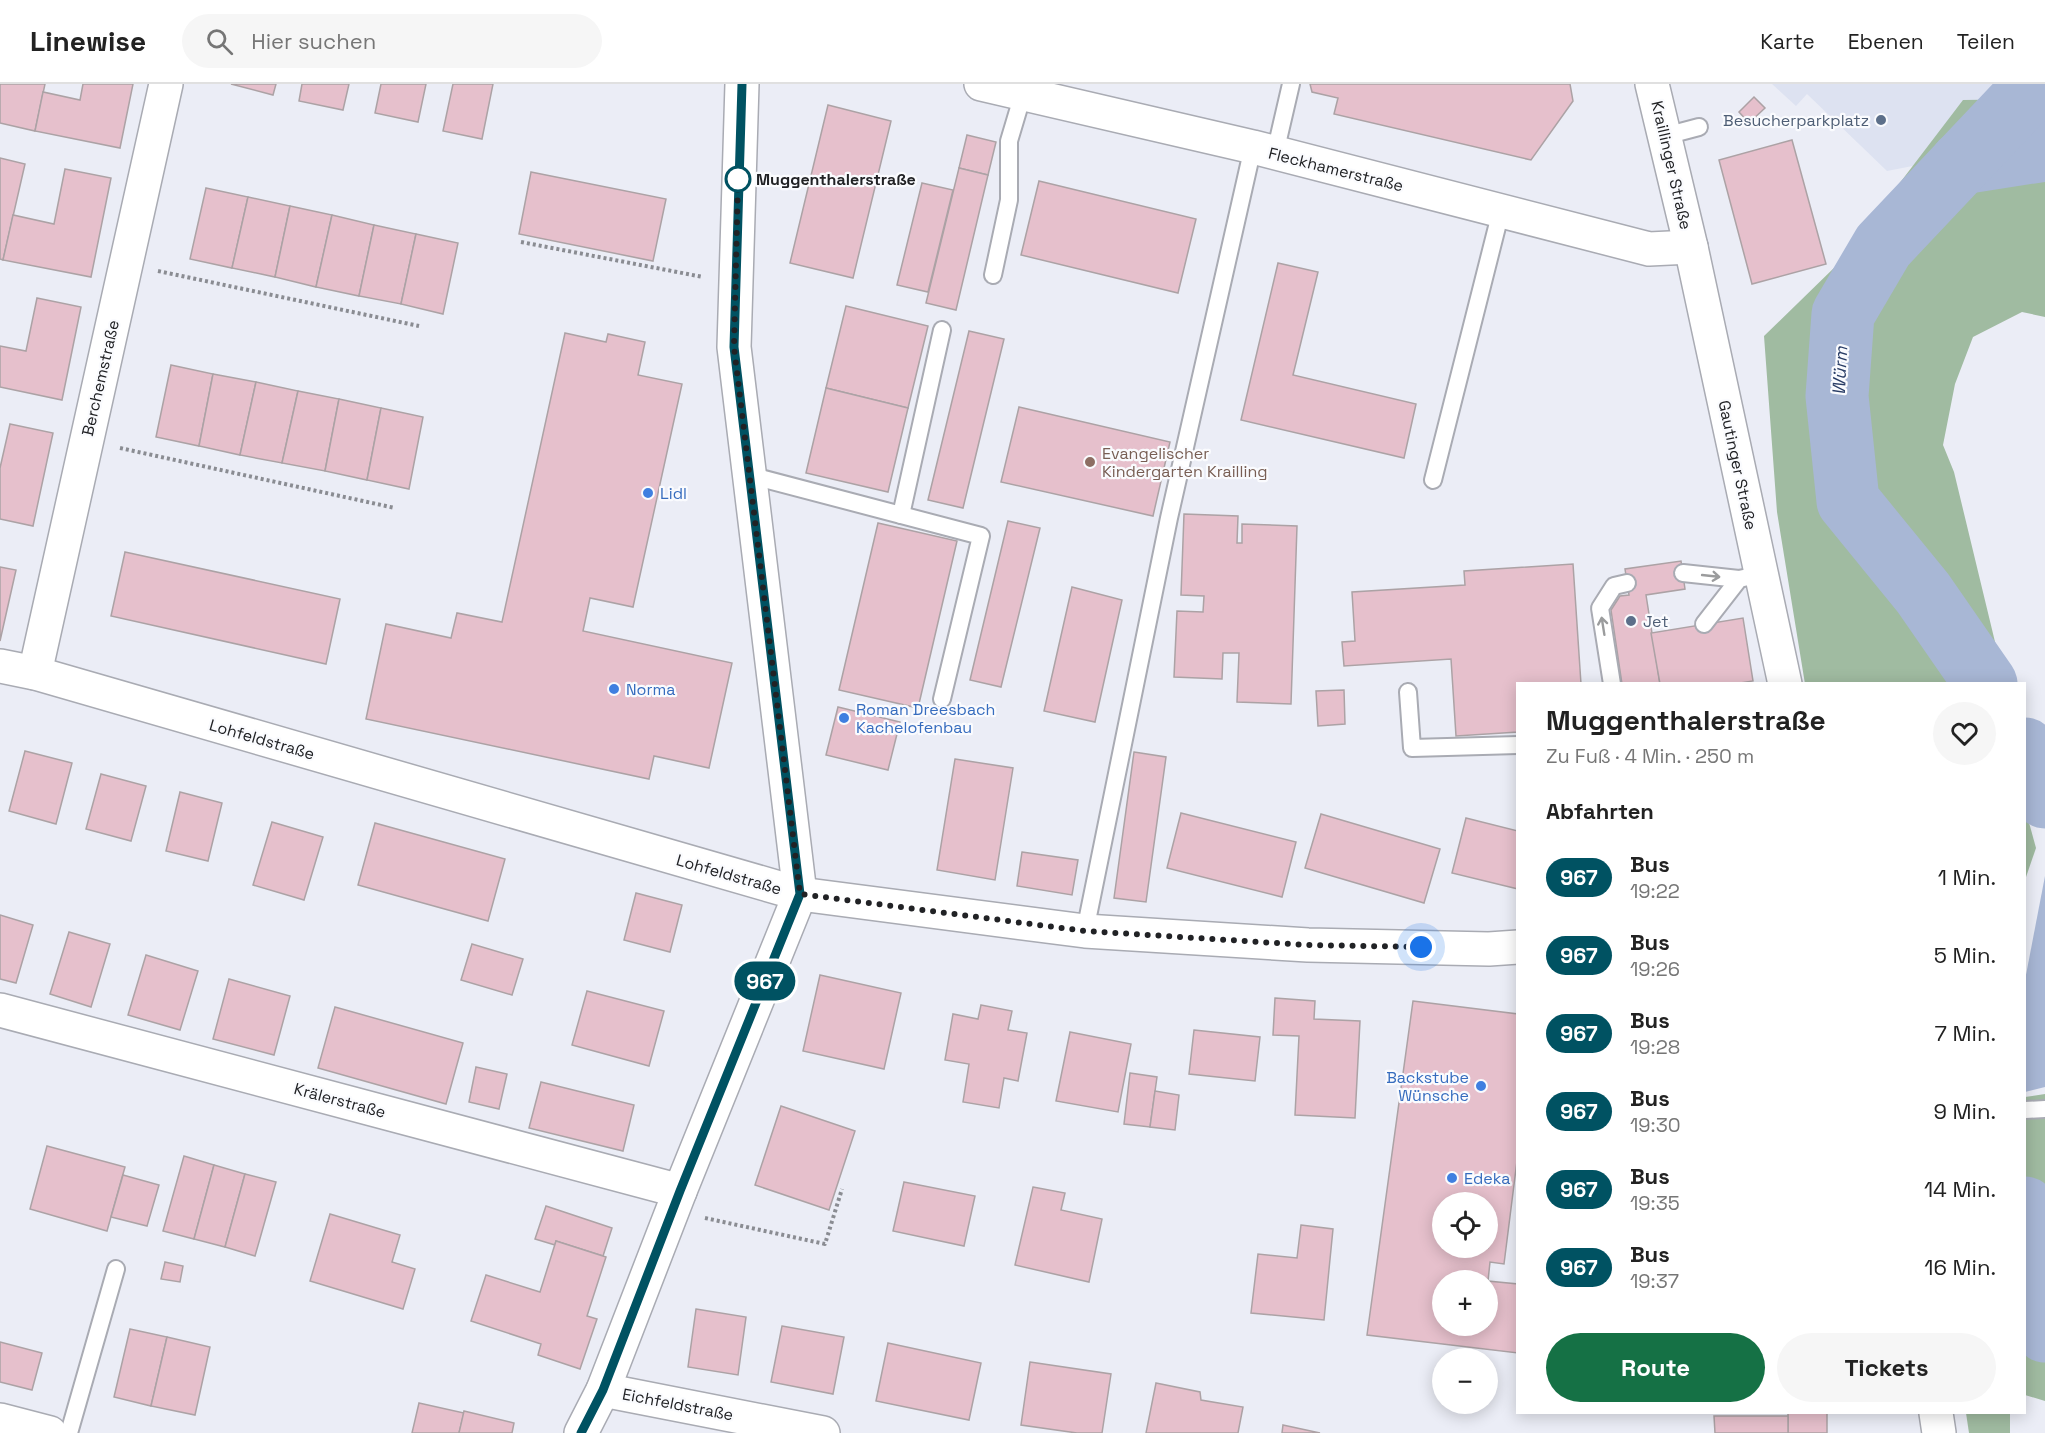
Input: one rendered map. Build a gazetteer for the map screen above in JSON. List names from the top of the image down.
{
  "streets": {
    "street": [
      "Kraillinger Straße",
      "Fleckhamerstraße",
      "Berchemstraße",
      "Gautinger Straße",
      "Lohfeldstraße",
      "Krälerstraße",
      "Eichfeldstraße"
    ]
  },
  "crossings": [
    ["Kraillinger Straße", "Fleckhamerstraße"],
    ["Kraillinger Straße", "Gautinger Straße"],
    ["Fleckhamerstraße", "Gautinger Straße"],
    ["Berchemstraße", "Lohfeldstraße"]
  ],
  "water": ["Würm"],
  "places": [
    "Besucherparkplatz",
    "Muggenthalerstraße",
    "Evangelischer Kindergarten Krailling",
    "Lidl",
    "Jet",
    "Norma",
    "Roman Dreesbach Kachelofenbau",
    "Backstube Wünsche",
    "Edeka"
  ],
  "lines": ["bus line 967"],
  "page": {
    "header": "Linewise",
    "search": "Hier suchen",
    "nav": ["Karte", "Ebenen", "Teilen"],
    "on_map": "967",
    "heading": [
      ["Muggenthalerstraße", "Zu Fuß · 4 Min. · 250 m"],
      "Abfahrten"
    ],
    "list": [
      {
        "mark": "967",
        "name": "Bus",
        "note": "19:22",
        "value": "1 Min."
      },
      {
        "mark": "967",
        "name": "Bus",
        "note": "19:26",
        "value": "5 Min."
      },
      {
        "mark": "967",
        "name": "Bus",
        "note": "19:28",
        "value": "7 Min."
      },
      {
        "mark": "967",
        "name": "Bus",
        "note": "19:30",
        "value": "9 Min."
      },
      {
        "mark": "967",
        "name": "Bus",
        "note": "19:35",
        "value": "14 Min."
      },
      {
        "mark": "967",
        "name": "Bus",
        "note": "19:37",
        "value": "16 Min."
      }
    ],
    "map_buttons": ["+", "−"],
    "buttons": ["Route", "Tickets"]
  }
}
